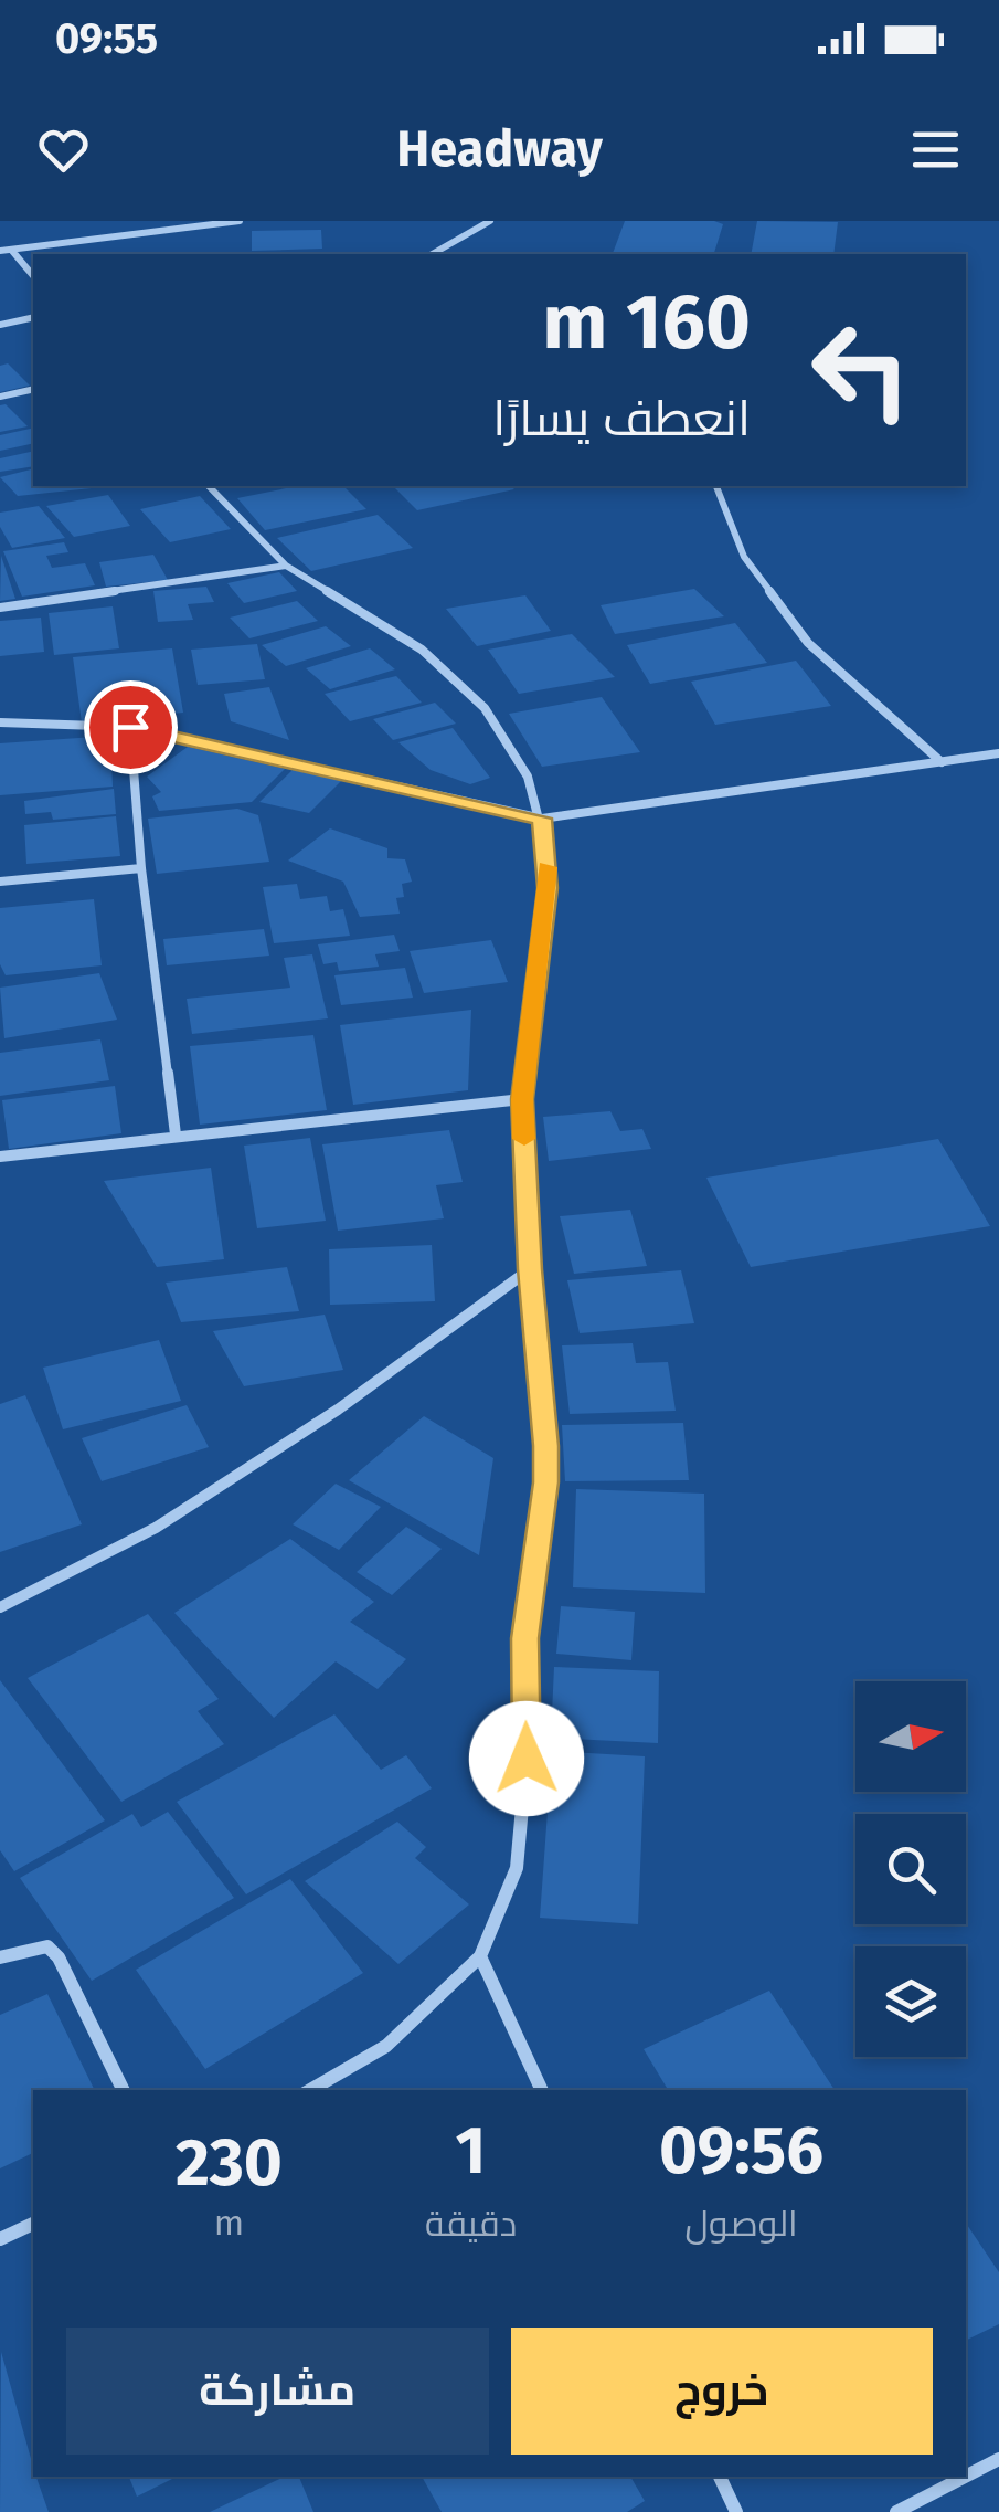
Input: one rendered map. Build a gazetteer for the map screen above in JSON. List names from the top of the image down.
{
  "north": "right",
  "page": {
    "status": "09:55",
    "header": "Headway",
    "turn": ["160 m", "انعطف يسارًا"],
    "eta": [
      "09:56",
      "الوصول",
      "1",
      "دقيقة",
      "230",
      "m"
    ],
    "buttons": ["خروج", "مشاركة"]
  }
}
